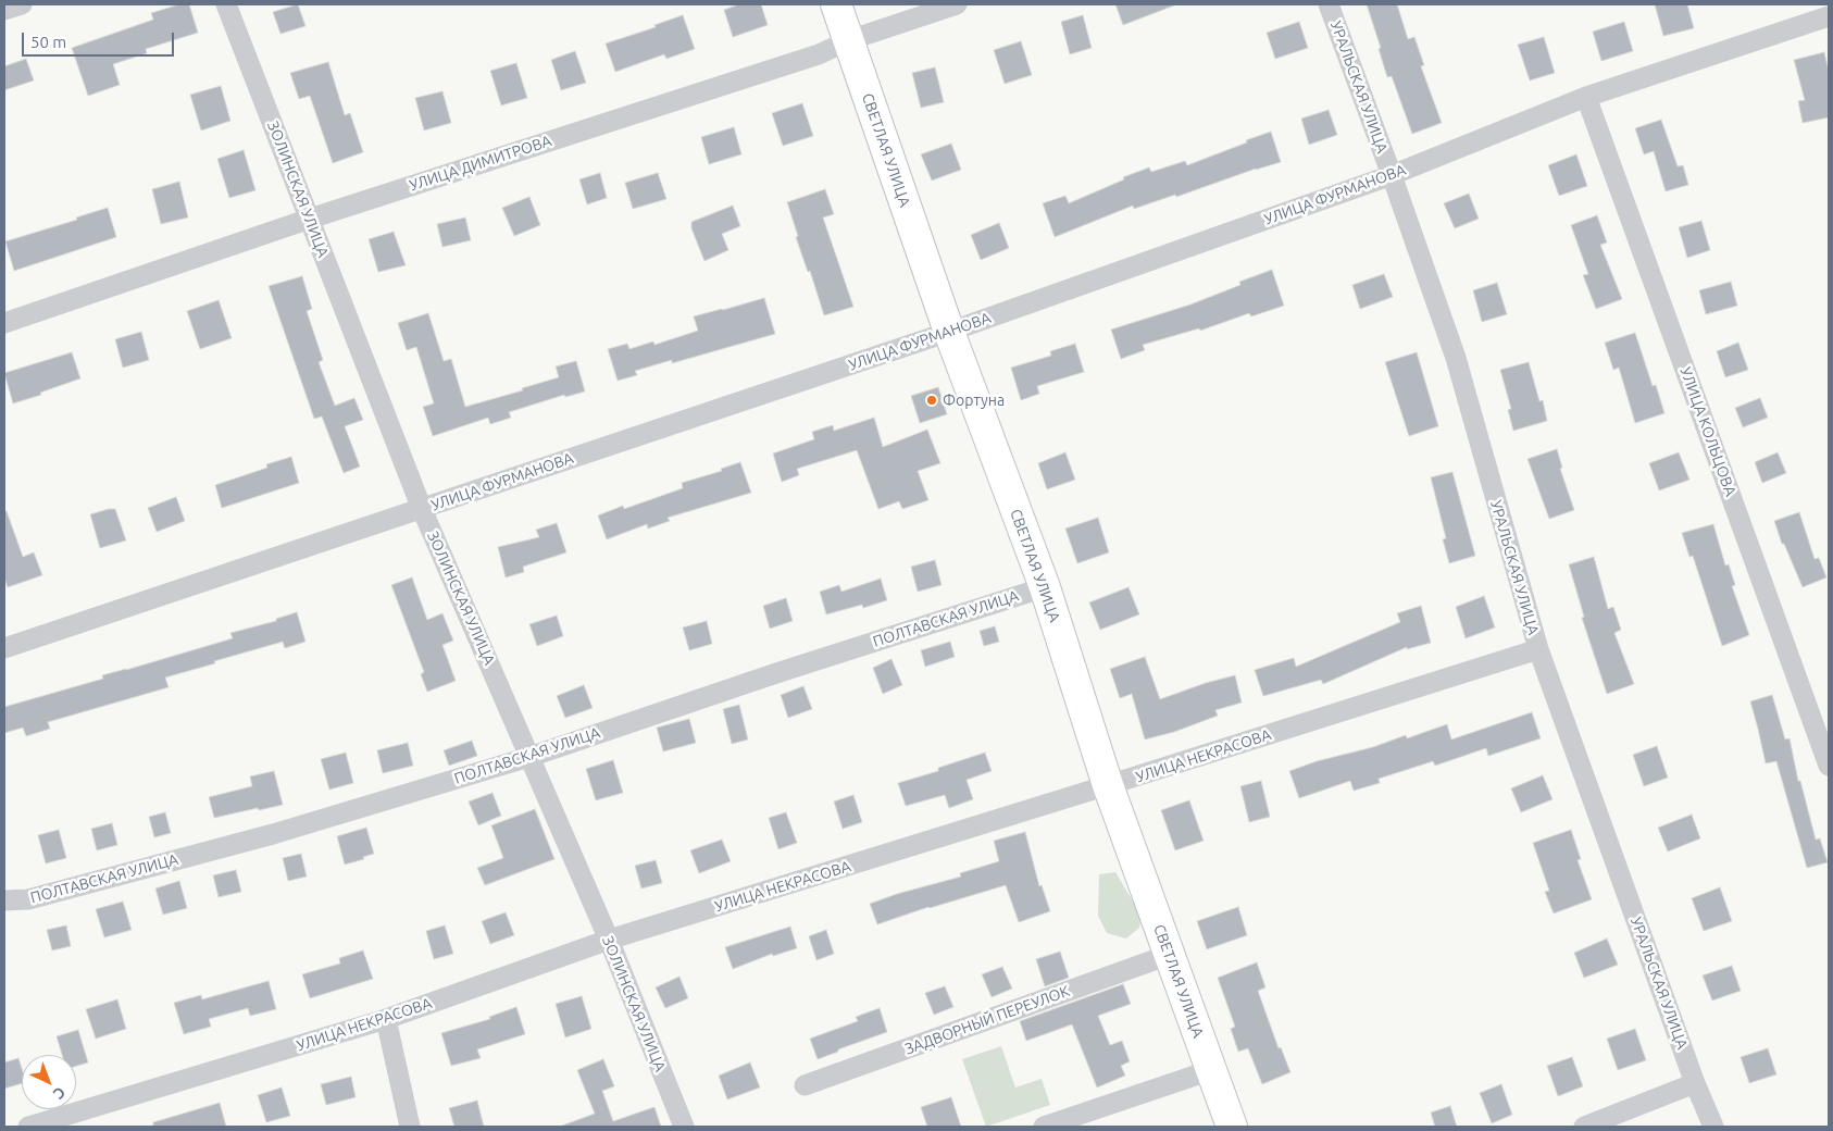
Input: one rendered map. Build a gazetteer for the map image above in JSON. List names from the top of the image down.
{
  "streets": {
    "main road": ["СВЕТЛАЯ УЛИЦА"],
    "street": [
      "УРАЛЬСКАЯ УЛИЦА",
      "УЛИЦА ДИМИТРОВА",
      "ЗОЛИНСКАЯ УЛИЦА",
      "УЛИЦА ФУРМАНОВА",
      "УЛИЦА КОЛЬЦОВА",
      "ПОЛТАВСКАЯ УЛИЦА",
      "УЛИЦА НЕКРАСОВА",
      "ЗАДВОРНЫЙ ПЕРЕУЛОК"
    ]
  },
  "crossings": [
    ["УРАЛЬСКАЯ УЛИЦА", "УЛИЦА ФУРМАНОВА"],
    ["УРАЛЬСКАЯ УЛИЦА", "УЛИЦА НЕКРАСОВА"],
    ["СВЕТЛАЯ УЛИЦА", "УЛИЦА ДИМИТРОВА"],
    ["СВЕТЛАЯ УЛИЦА", "УЛИЦА ФУРМАНОВА"],
    ["СВЕТЛАЯ УЛИЦА", "ПОЛТАВСКАЯ УЛИЦА"],
    ["СВЕТЛАЯ УЛИЦА", "УЛИЦА НЕКРАСОВА"],
    ["СВЕТЛАЯ УЛИЦА", "ЗАДВОРНЫЙ ПЕРЕУЛОК"],
    ["УЛИЦА ДИМИТРОВА", "ЗОЛИНСКАЯ УЛИЦА"],
    ["ЗОЛИНСКАЯ УЛИЦА", "УЛИЦА ФУРМАНОВА"],
    ["ЗОЛИНСКАЯ УЛИЦА", "ПОЛТАВСКАЯ УЛИЦА"],
    ["ЗОЛИНСКАЯ УЛИЦА", "УЛИЦА НЕКРАСОВА"],
    ["УЛИЦА ФУРМАНОВА", "УЛИЦА КОЛЬЦОВА"]
  ],
  "places": ["Фортуна"],
  "scale_bar": "50 m",
  "north": "bottom right"
}
